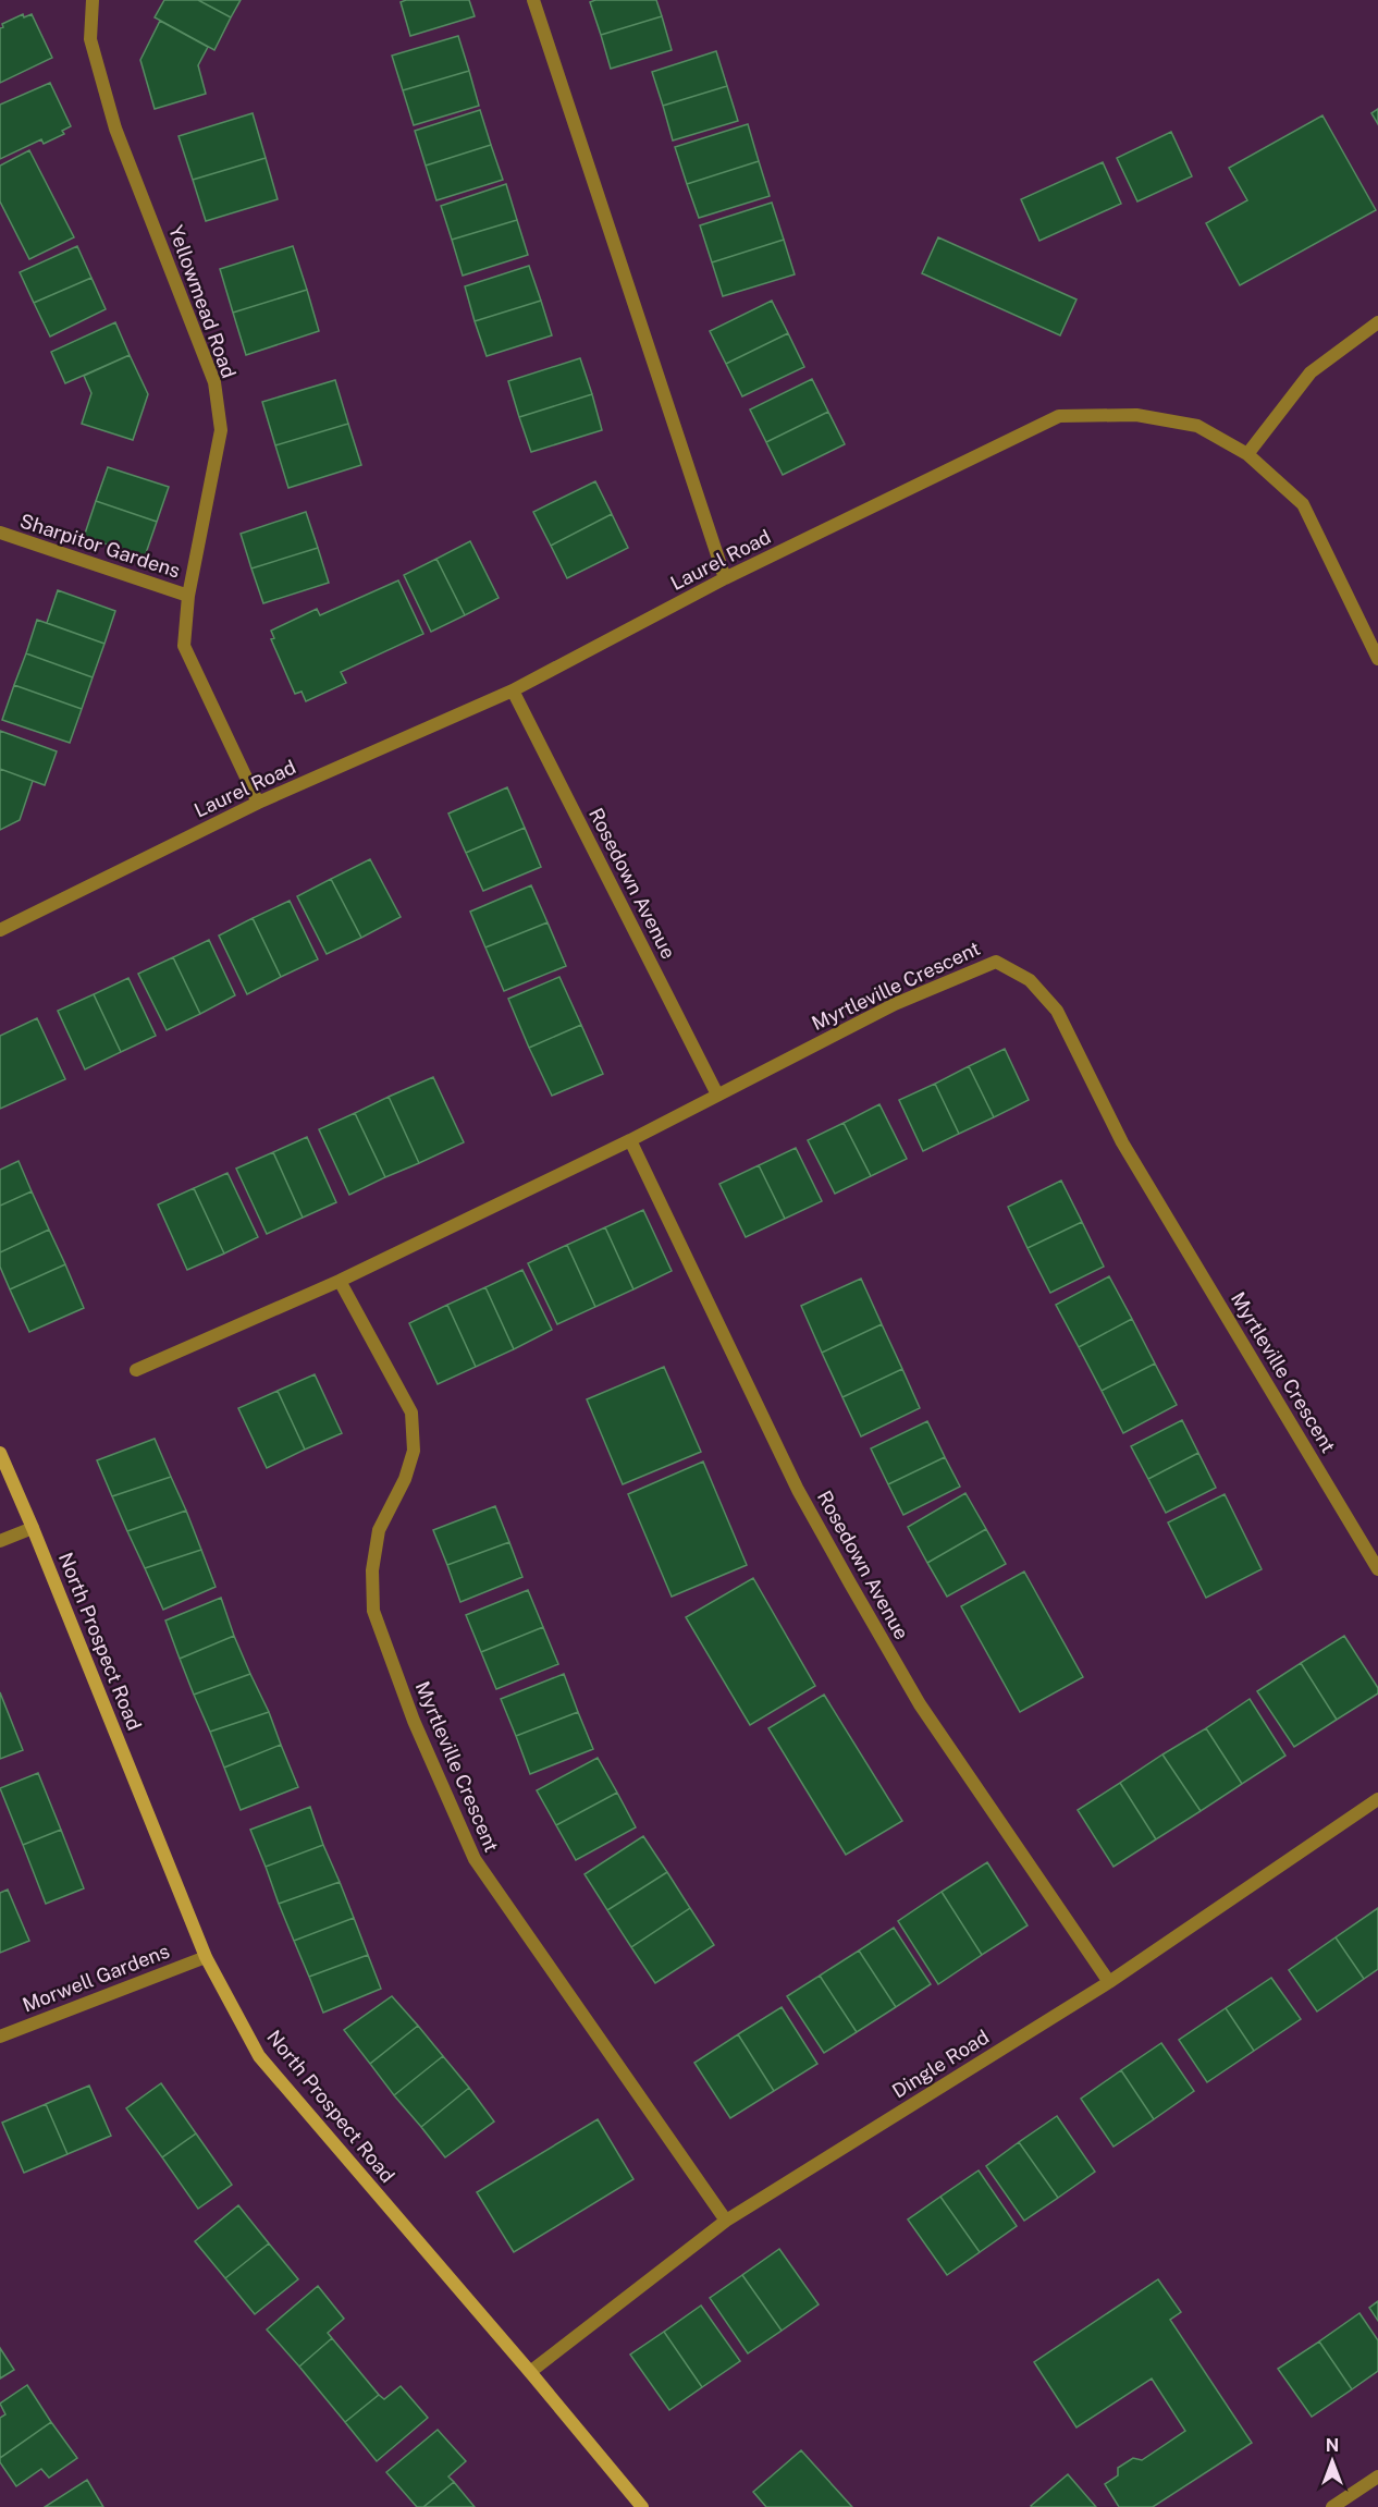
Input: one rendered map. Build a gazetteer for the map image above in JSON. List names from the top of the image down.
{
  "streets": {
    "street": [
      "Yellowmead Road",
      "Sharpitor Gardens",
      "Laurel Road",
      "Rosedown Avenue",
      "Myrtleville Crescent",
      "North Prospect Road",
      "Morwell Gardens",
      "Dingle Road"
    ]
  },
  "crossings": [
    ["Yellowmead Road", "Sharpitor Gardens"],
    ["Yellowmead Road", "Laurel Road"],
    ["Laurel Road", "Rosedown Avenue"],
    ["Rosedown Avenue", "Myrtleville Crescent"],
    ["Rosedown Avenue", "Dingle Road"],
    ["Myrtleville Crescent", "Dingle Road"],
    ["North Prospect Road", "Morwell Gardens"],
    ["North Prospect Road", "Dingle Road"]
  ],
  "north": "top"
}
